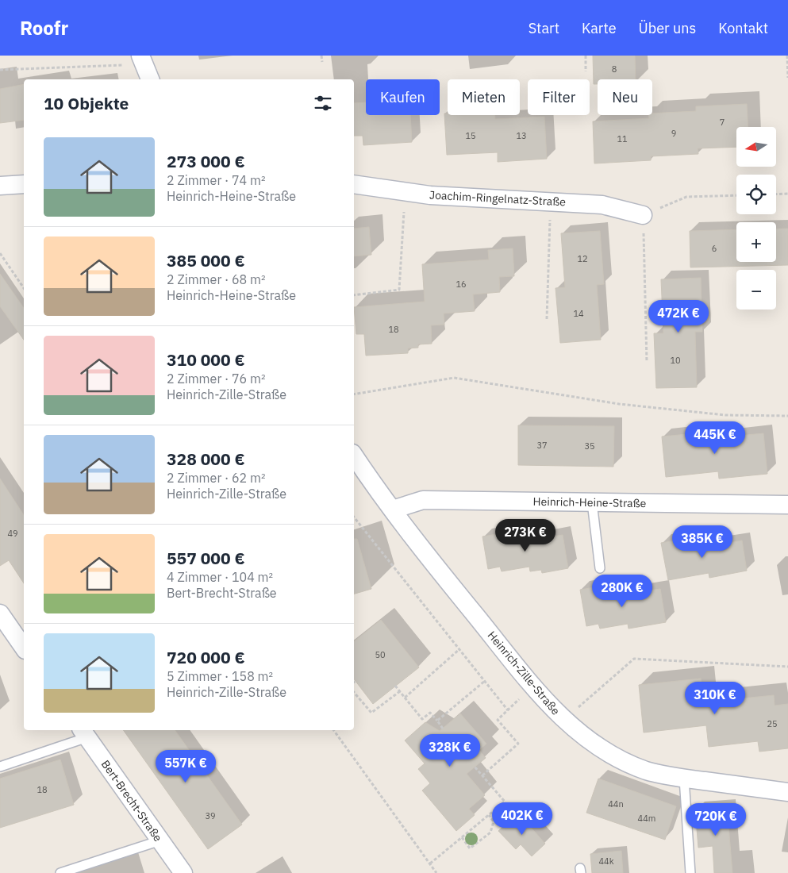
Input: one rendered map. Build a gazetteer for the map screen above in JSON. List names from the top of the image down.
{
  "streets": {
    "street": [
      "Joachim-Ringelnatz-Straße",
      "Heinrich-Heine-Straße",
      "Heinrich-Zille-Straße",
      "Bert-Brecht-Straße"
    ]
  },
  "crossings": [
    ["Heinrich-Heine-Straße", "Heinrich-Zille-Straße"]
  ],
  "house_numbers": [
    "8",
    "7",
    "9",
    "15",
    "13",
    "11",
    "6",
    "12",
    "16",
    "14",
    "18",
    "10",
    "37",
    "35",
    "49",
    "50",
    "25",
    "18",
    "44n",
    "39",
    "44m",
    "44k"
  ],
  "north": "left",
  "page": {
    "header": "Roofr",
    "nav": [
      "Start",
      "Karte",
      "Über uns",
      "Kontakt"
    ],
    "chip": [
      "Kaufen",
      "Mieten",
      "Filter",
      "Neu"
    ],
    "heading": "10 Objekte",
    "map_buttons": ["+", "−"],
    "list": [
      {
        "name": "273 000 €",
        "note": "2 Zimmer · 74 m² · Heinrich-Heine-Straße"
      },
      {
        "name": "385 000 €",
        "note": "2 Zimmer · 68 m² · Heinrich-Heine-Straße"
      },
      {
        "name": "310 000 €",
        "note": "2 Zimmer · 76 m² · Heinrich-Zille-Straße"
      },
      {
        "name": "328 000 €",
        "note": "2 Zimmer · 62 m² · Heinrich-Zille-Straße"
      },
      {
        "name": "557 000 €",
        "note": "4 Zimmer · 104 m² · Bert-Brecht-Straße"
      },
      {
        "name": "720 000 €",
        "note": "5 Zimmer · 158 m² · Heinrich-Zille-Straße"
      }
    ],
    "price": [
      "472K €",
      "445K €",
      "273K €",
      "385K €",
      "280K €",
      "310K €",
      "328K €",
      "557K €",
      "402K €",
      "720K €"
    ]
  }
}
